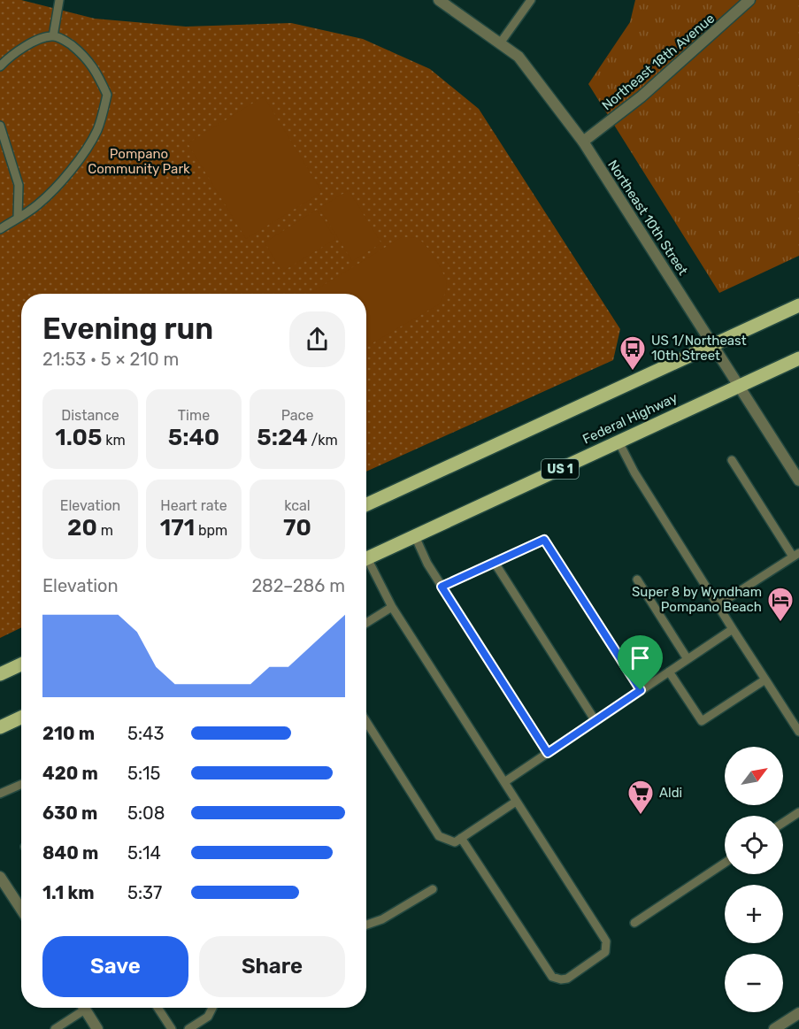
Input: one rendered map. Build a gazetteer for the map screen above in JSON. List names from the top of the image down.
{
  "streets": {
    "main road": ["Federal Highway", "US 1"],
    "street": ["Northeast 18th Avenue", "Northeast 10th Street"]
  },
  "crossings": [
    ["Northeast 18th Avenue", "Northeast 10th Street"],
    ["Northeast 10th Street", "Federal Highway"]
  ],
  "parks": ["Pompano Community Park"],
  "places": {
    "bus stop": ["US 1/Northeast 10th Street"],
    "hotel": ["Super 8 by Wyndham Pompano Beach"],
    "supermarket": ["Aldi"]
  },
  "north": "top right",
  "page": {
    "heading": ["Evening run", "21:53 · 5 × 210 m"],
    "stats": [
      ["Distance", "1.05 km"],
      ["Time", "5:40"],
      ["Pace", "5:24 /km"],
      ["Elevation", "20 m"],
      ["Heart rate", "171 bpm"],
      ["kcal", "70"]
    ],
    "chart": ["Elevation", "282–286 m"],
    "list": [
      {
        "name": "210 m",
        "note": "5:43"
      },
      {
        "name": "420 m",
        "note": "5:15"
      },
      {
        "name": "630 m",
        "note": "5:08"
      },
      {
        "name": "840 m",
        "note": "5:14"
      },
      {
        "name": "1.1 km",
        "note": "5:37"
      }
    ],
    "map_buttons": ["+", "−"],
    "buttons": ["Save", "Share"]
  }
}
